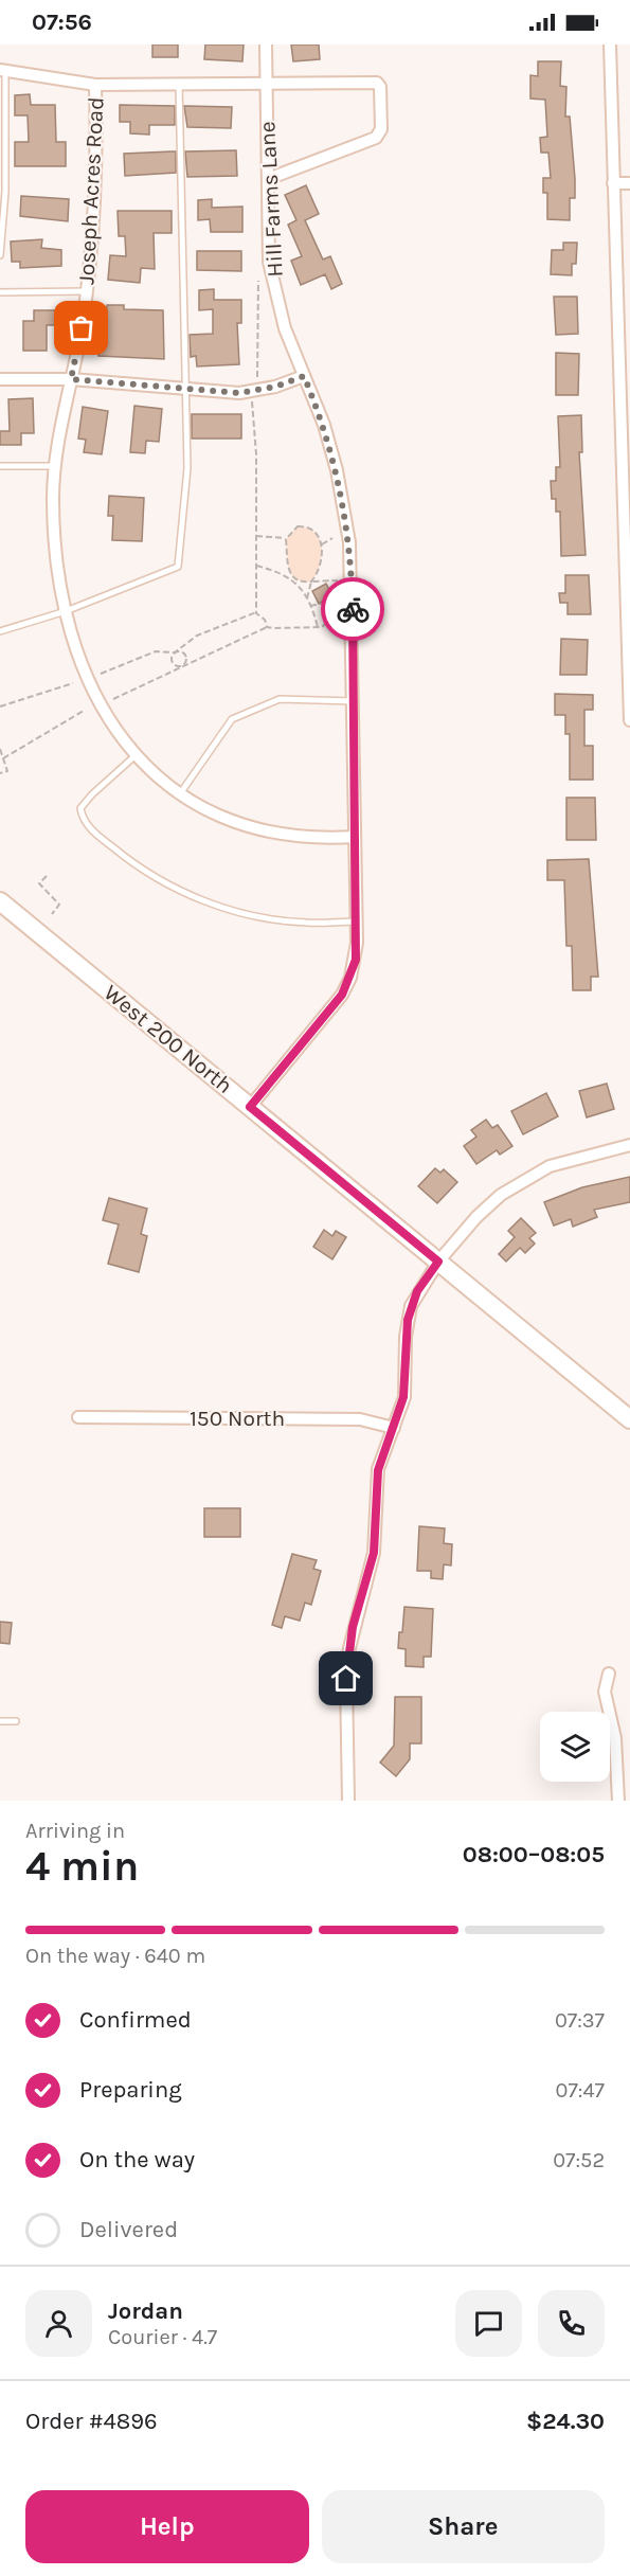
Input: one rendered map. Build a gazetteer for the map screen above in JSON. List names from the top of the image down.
{
  "streets": {
    "main road": ["West 200 North"],
    "street": ["Joseph Acres Road", "Hill Farms Lane", "150 North"]
  },
  "crossings": [
    ["Joseph Acres Road", "Hill Farms Lane"],
    ["Hill Farms Lane", "West 200 North"]
  ],
  "page": {
    "status": "07:56",
    "heading": ["4 min", "Arriving in", "08:00–08:05"],
    "panel": [
      "Jordan",
      "Courier · 4.7",
      "Order #4896",
      "$24.30"
    ],
    "bar": "On the way · 640 m",
    "list": [
      ["Confirmed", "07:37"],
      ["Preparing", "07:47"],
      ["On the way", "07:52"],
      "Delivered"
    ],
    "buttons": ["Help", "Share"]
  }
}
